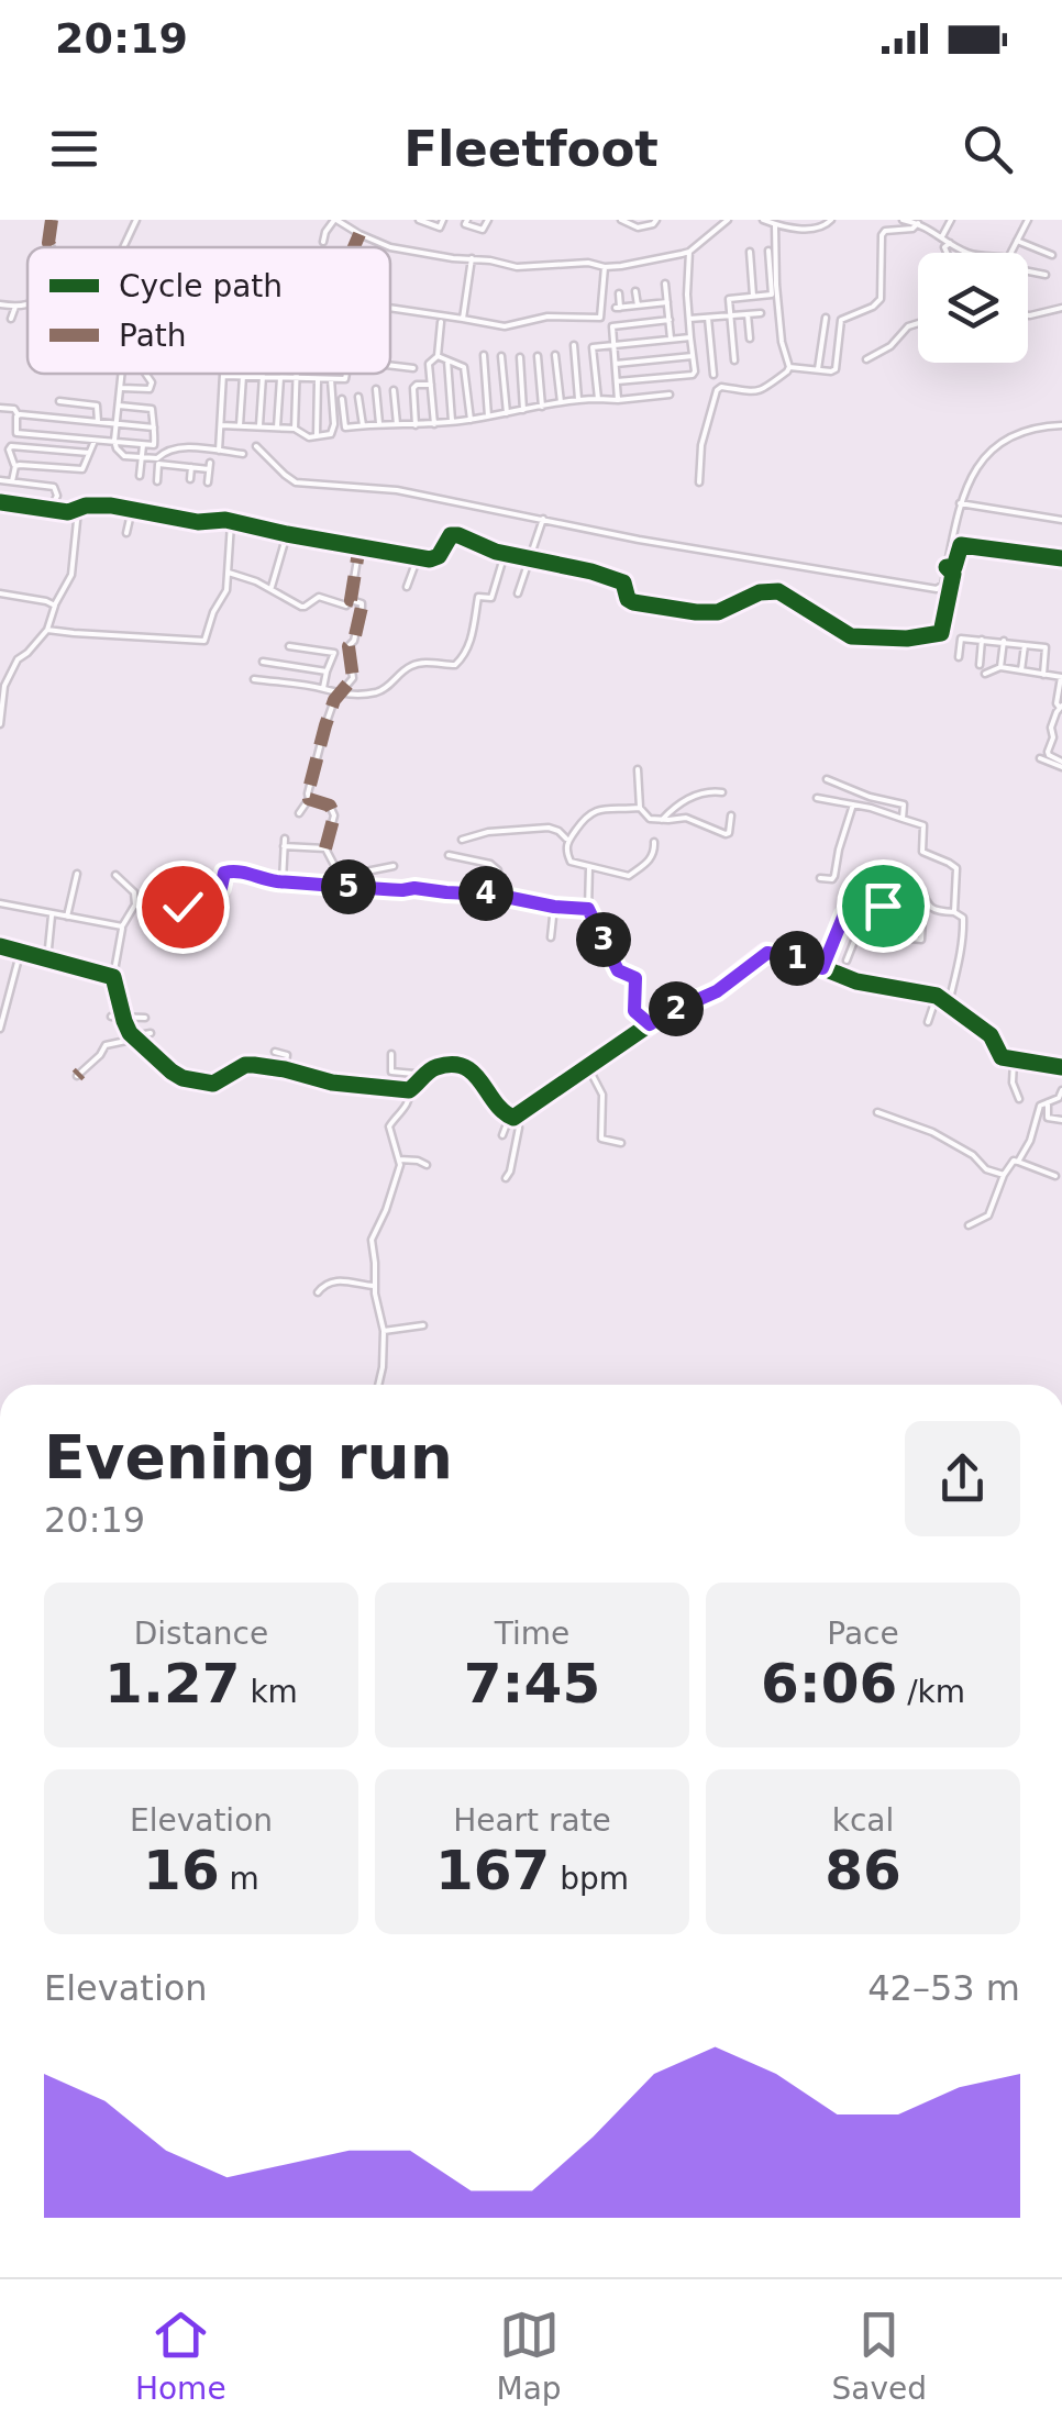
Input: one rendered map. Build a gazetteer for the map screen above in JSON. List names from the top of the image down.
{
  "legend": ["Cycle path", "Path"],
  "page": {
    "status": "20:19",
    "header": "Fleetfoot",
    "pins": [
      "5",
      "4",
      "3",
      "1",
      "2"
    ],
    "heading": ["Evening run", "20:19"],
    "stats": [
      ["Distance", "1.27 km"],
      ["Time", "7:45"],
      ["Pace", "6:06 /km"],
      ["Elevation", "16 m"],
      ["Heart rate", "167 bpm"],
      ["kcal", "86"]
    ],
    "chart": ["Elevation", "42–53 m"],
    "tabs": ["Home", "Map", "Saved"]
  }
}
